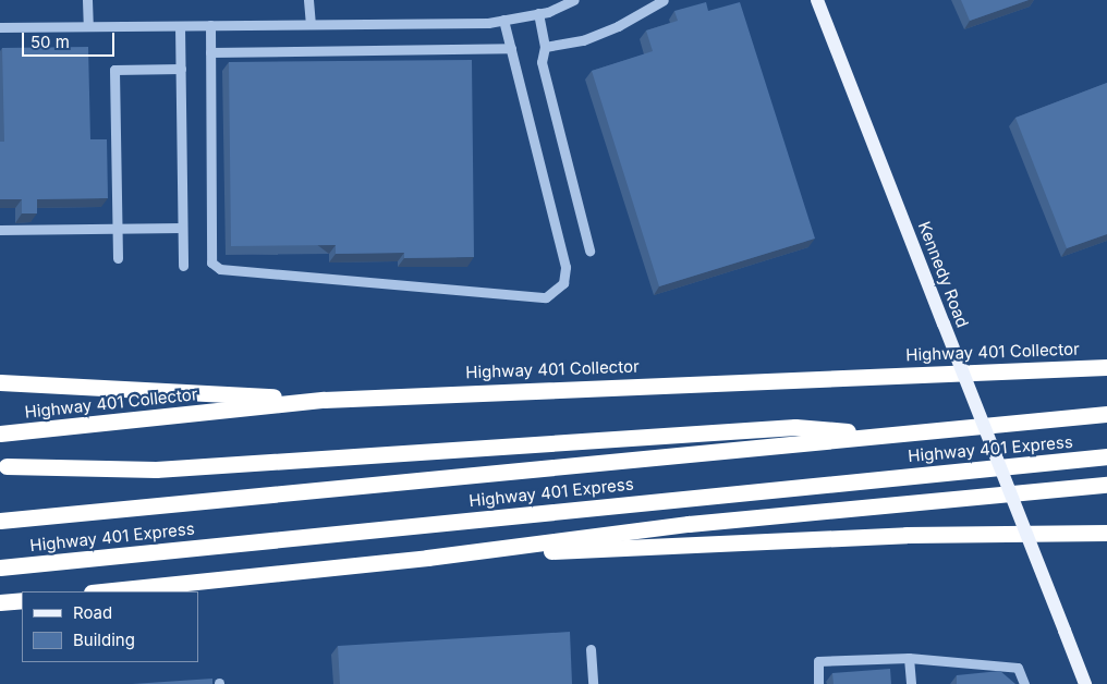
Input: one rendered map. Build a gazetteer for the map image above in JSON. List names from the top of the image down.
{
  "streets": {
    "highway": ["Highway 401 Collector", "Highway 401 Express"],
    "main road": ["Kennedy Road"]
  },
  "legend": ["Road", "Building"],
  "scale_bar": "50 m"
}
